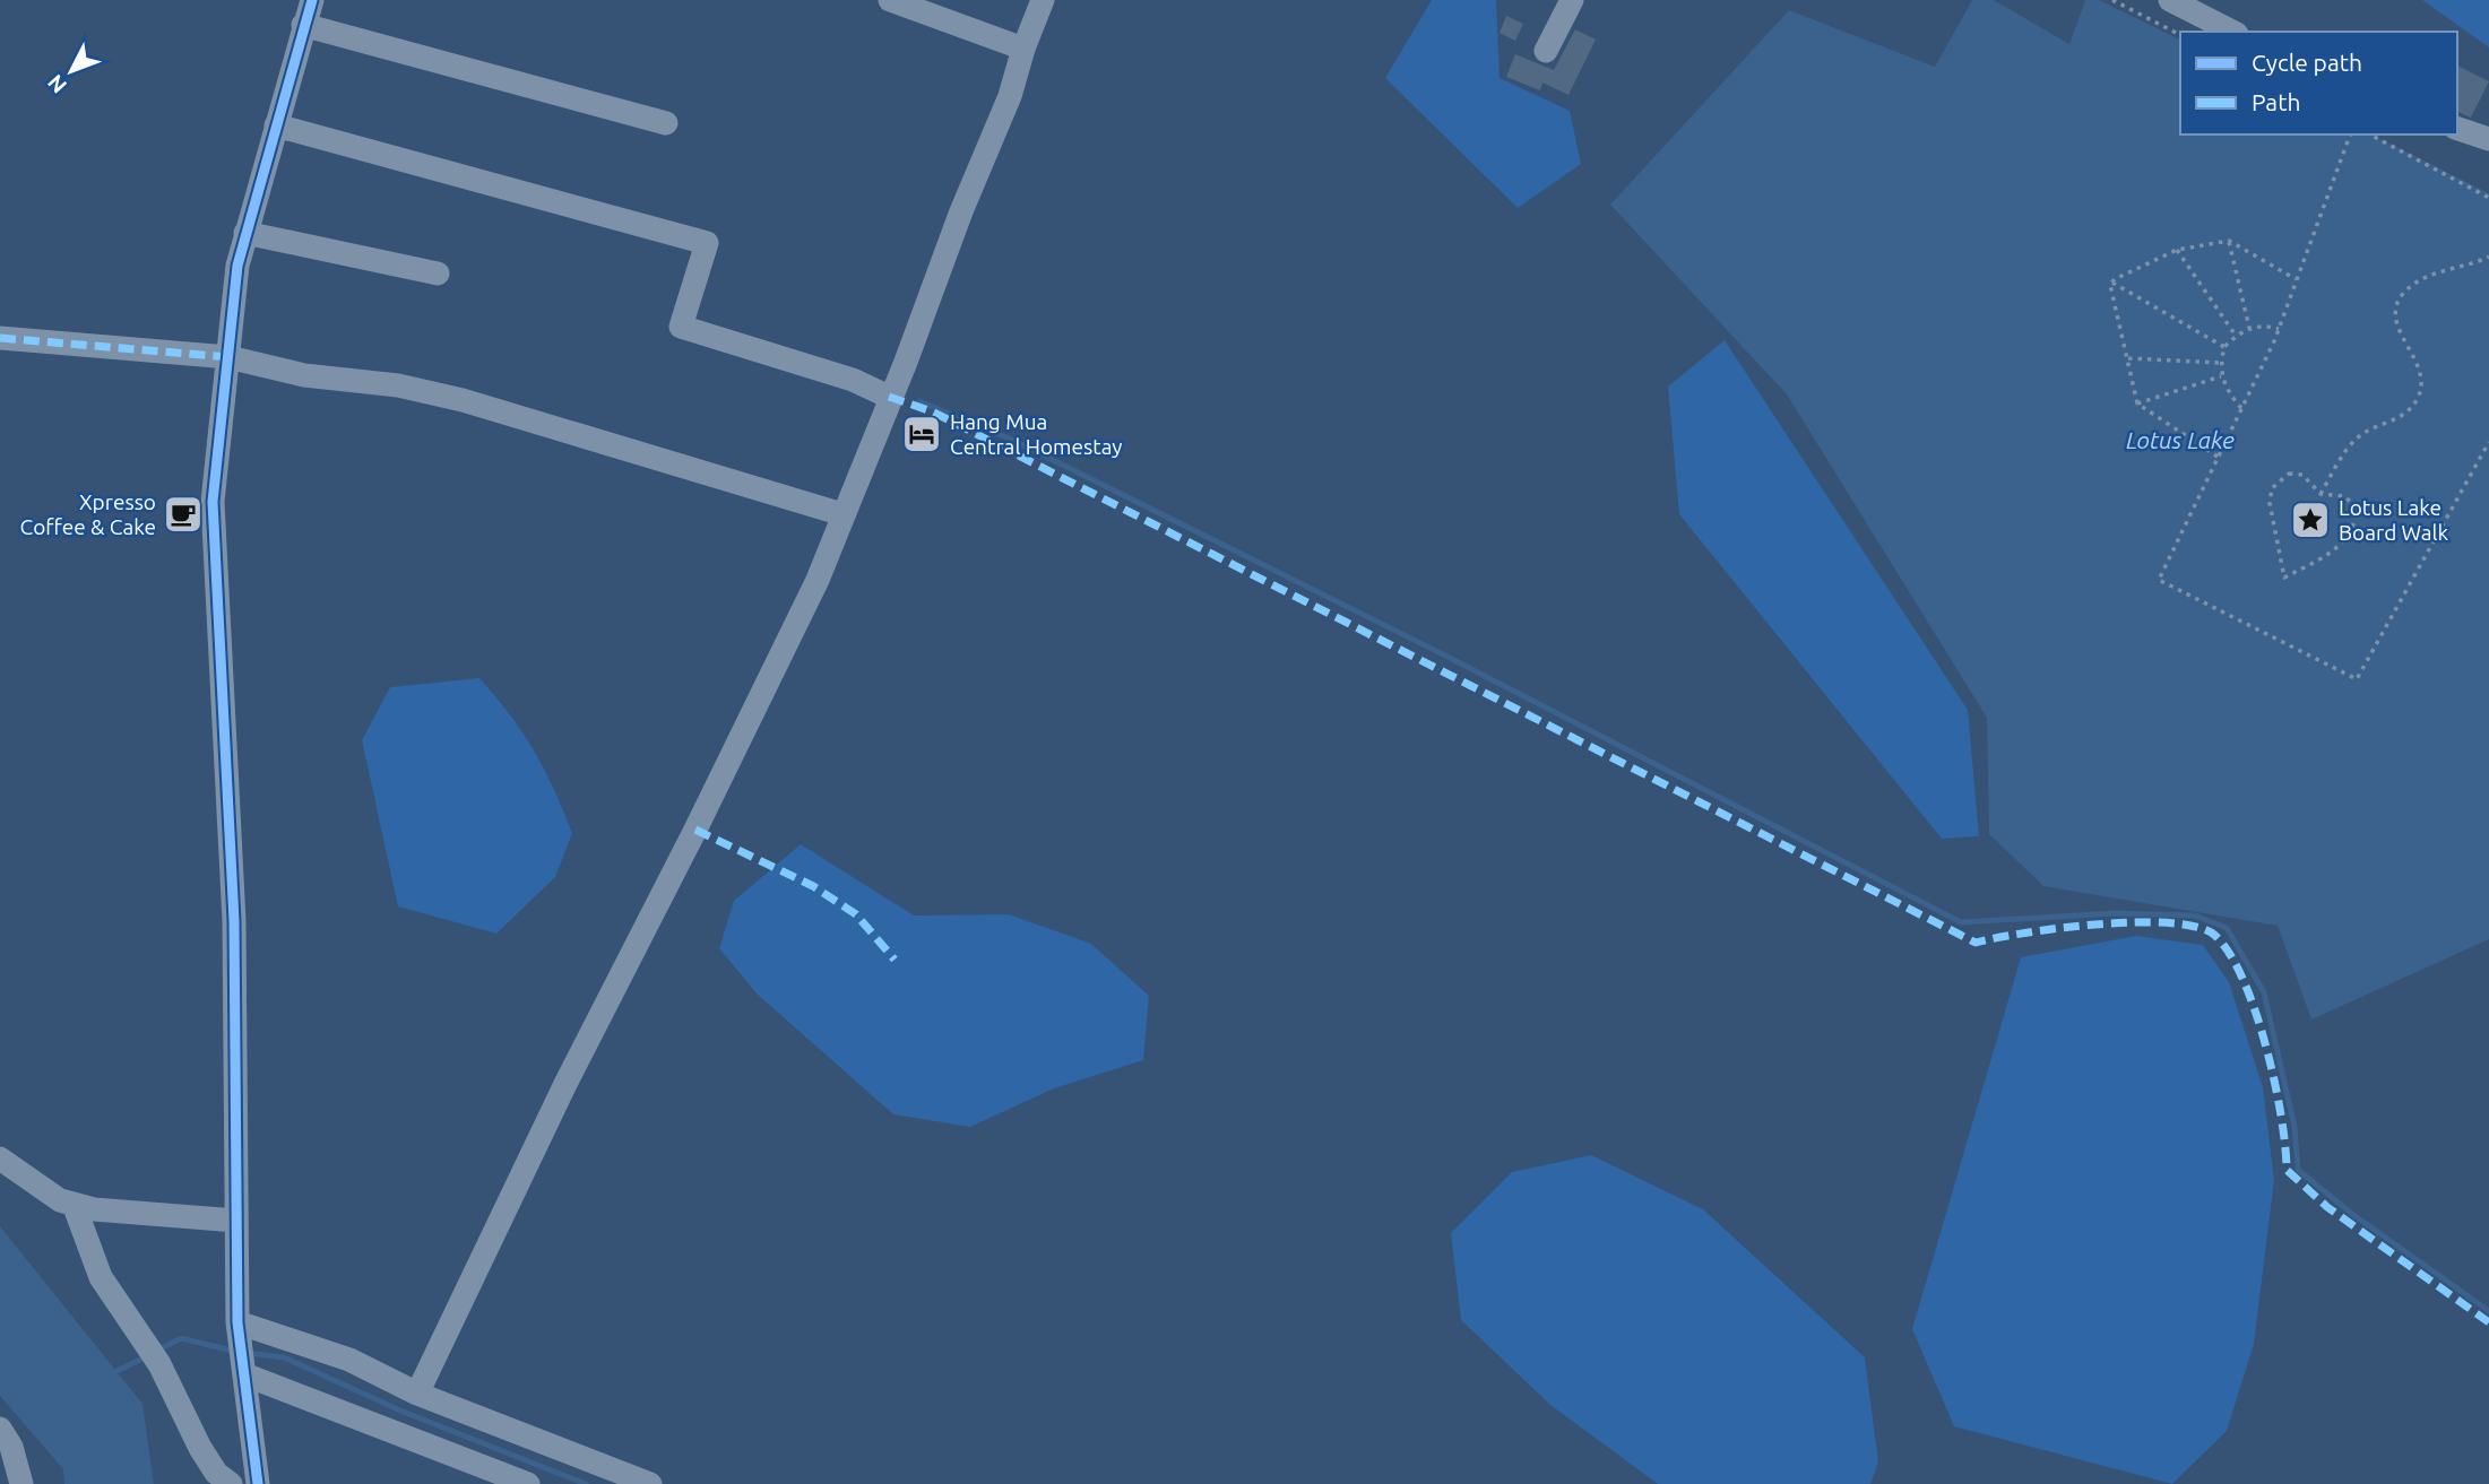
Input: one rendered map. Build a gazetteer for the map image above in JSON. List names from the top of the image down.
{
  "water": ["Lotus Lake"],
  "places": {
    "hotel": ["Hang Mua Central Homestay"],
    "cafe": ["Xpresso Coffee & Cake"],
    "place": ["Lotus Lake Board Walk"]
  },
  "legend": ["Cycle path", "Path"],
  "north": "bottom left"
}
